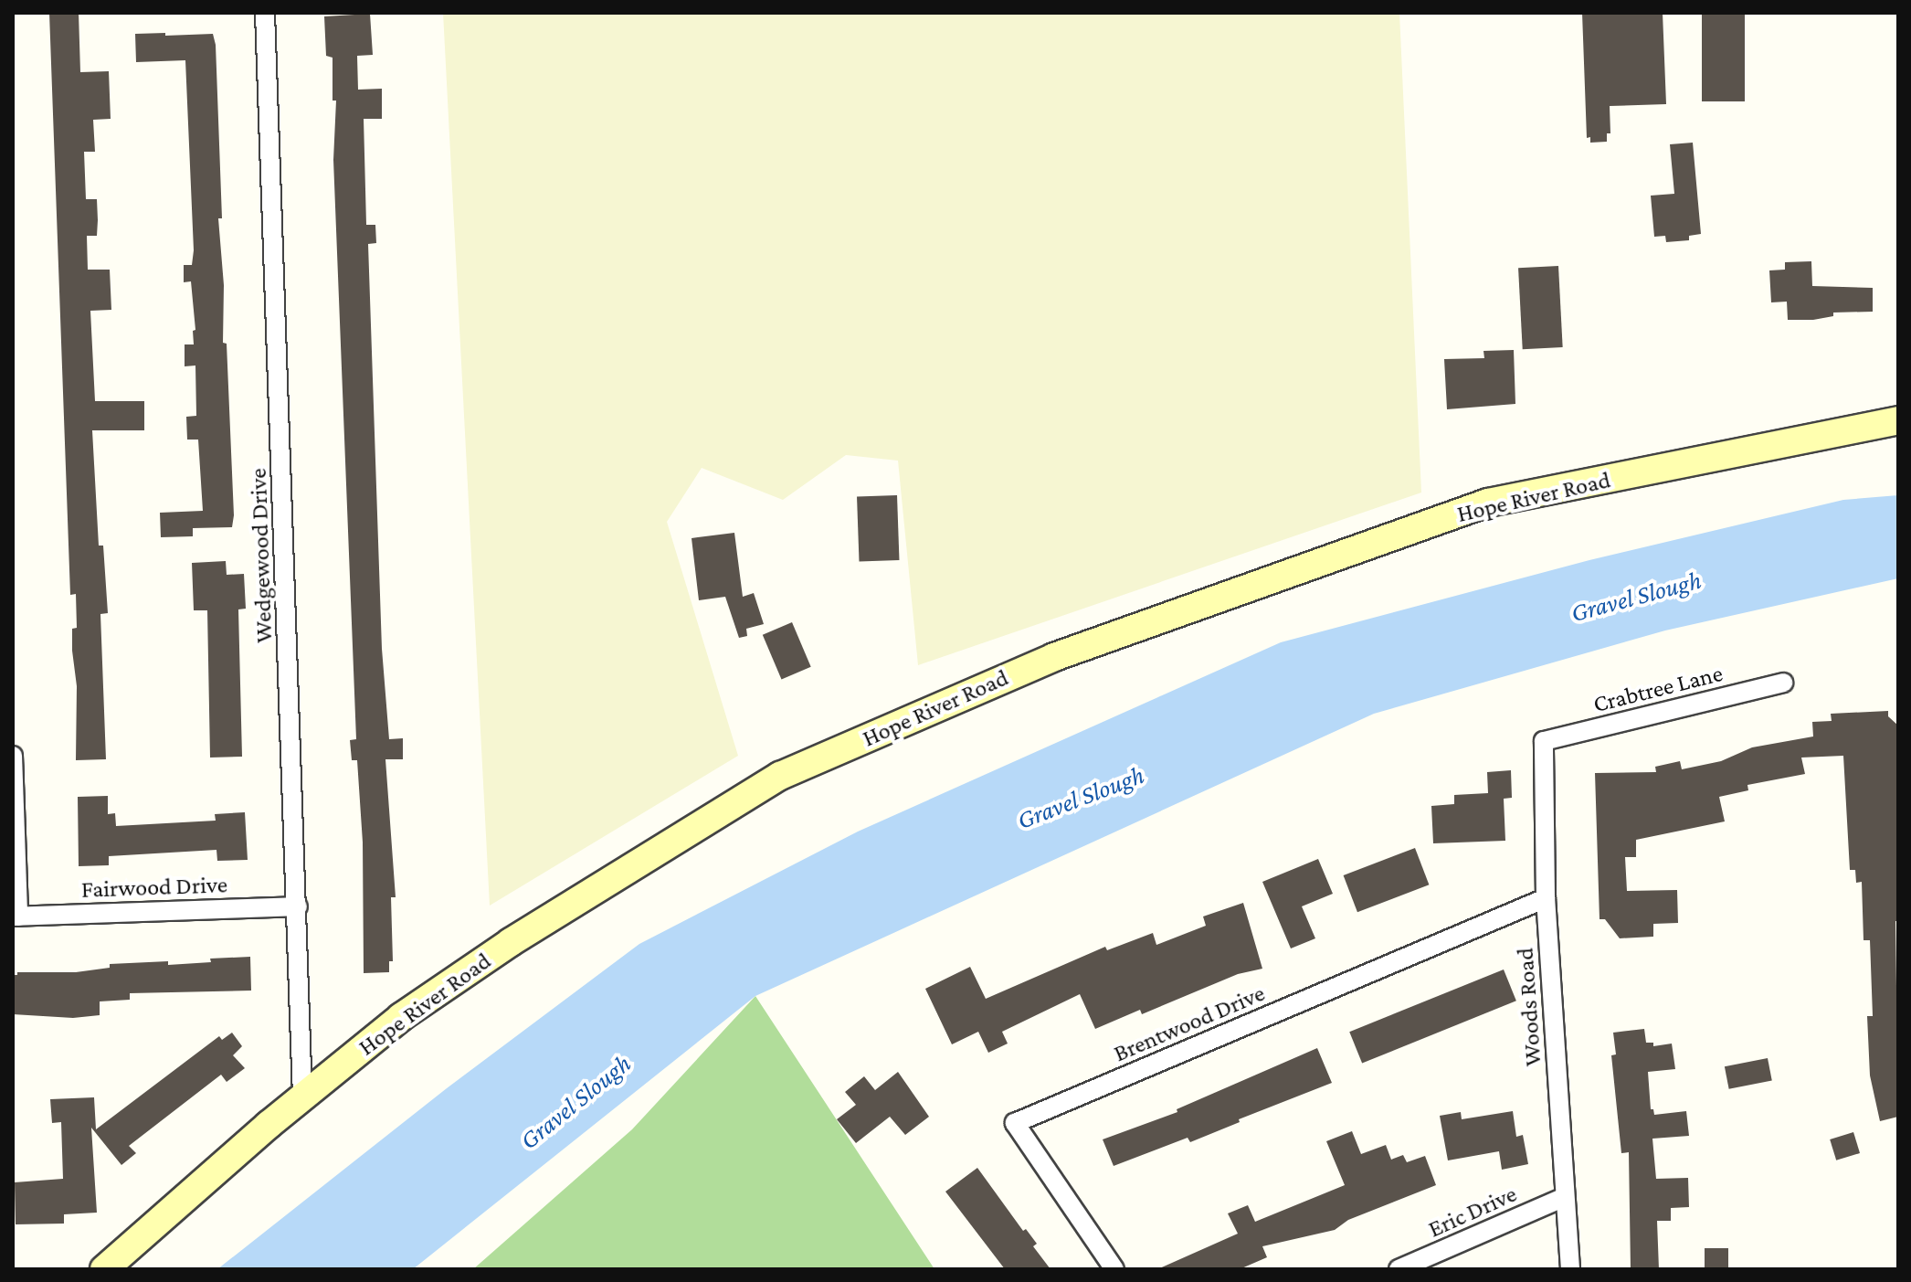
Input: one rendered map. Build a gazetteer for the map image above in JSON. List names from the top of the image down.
{
  "streets": {
    "street": [
      "Hope River Road",
      "Wedgewood Drive",
      "Crabtree Lane",
      "Fairwood Drive",
      "Woods Road",
      "Brentwood Drive",
      "Eric Drive"
    ]
  },
  "crossings": [
    ["Hope River Road", "Wedgewood Drive"],
    ["Wedgewood Drive", "Fairwood Drive"],
    ["Crabtree Lane", "Woods Road"],
    ["Woods Road", "Brentwood Drive"],
    ["Woods Road", "Eric Drive"]
  ],
  "water": ["Gravel Slough"]
}
